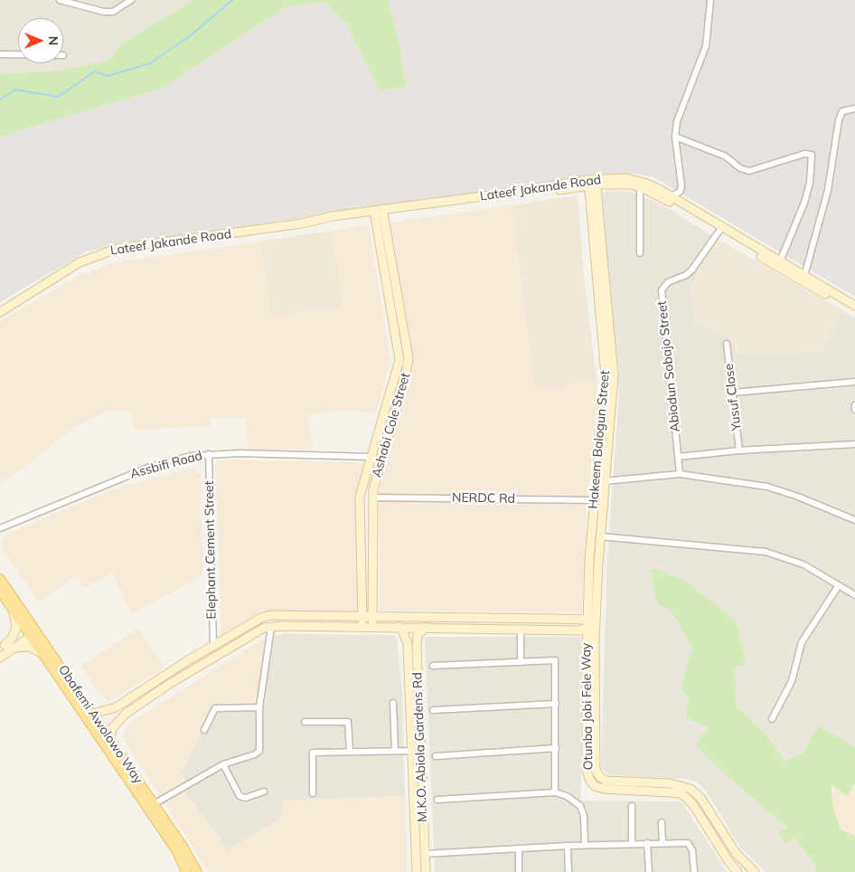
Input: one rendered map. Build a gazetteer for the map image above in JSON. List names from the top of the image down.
{
  "streets": {
    "main road": ["Obafemi Awolowo Way"],
    "street": [
      "Lateef Jakande Road",
      "Abiodun Sobajo Street",
      "Yusuf Close",
      "Ashabi Cole Street",
      "Hakeem Balogun Street",
      "Assbifi Road",
      "NERDC Rd",
      "Elephant Cement Street",
      "Otunba Jobi Fele Way",
      "M.K.O. Abiola Gardens Rd"
    ]
  },
  "crossings": [
    ["Lateef Jakande Road", "Abiodun Sobajo Street"],
    ["Lateef Jakande Road", "Ashabi Cole Street"],
    ["Lateef Jakande Road", "Hakeem Balogun Street"],
    ["Abiodun Sobajo Street", "Hakeem Balogun Street"],
    ["Ashabi Cole Street", "Assbifi Road"],
    ["Ashabi Cole Street", "NERDC Rd"],
    ["Hakeem Balogun Street", "NERDC Rd"],
    ["Hakeem Balogun Street", "Otunba Jobi Fele Way"],
    ["Assbifi Road", "Elephant Cement Street"]
  ],
  "north": "right"
}
